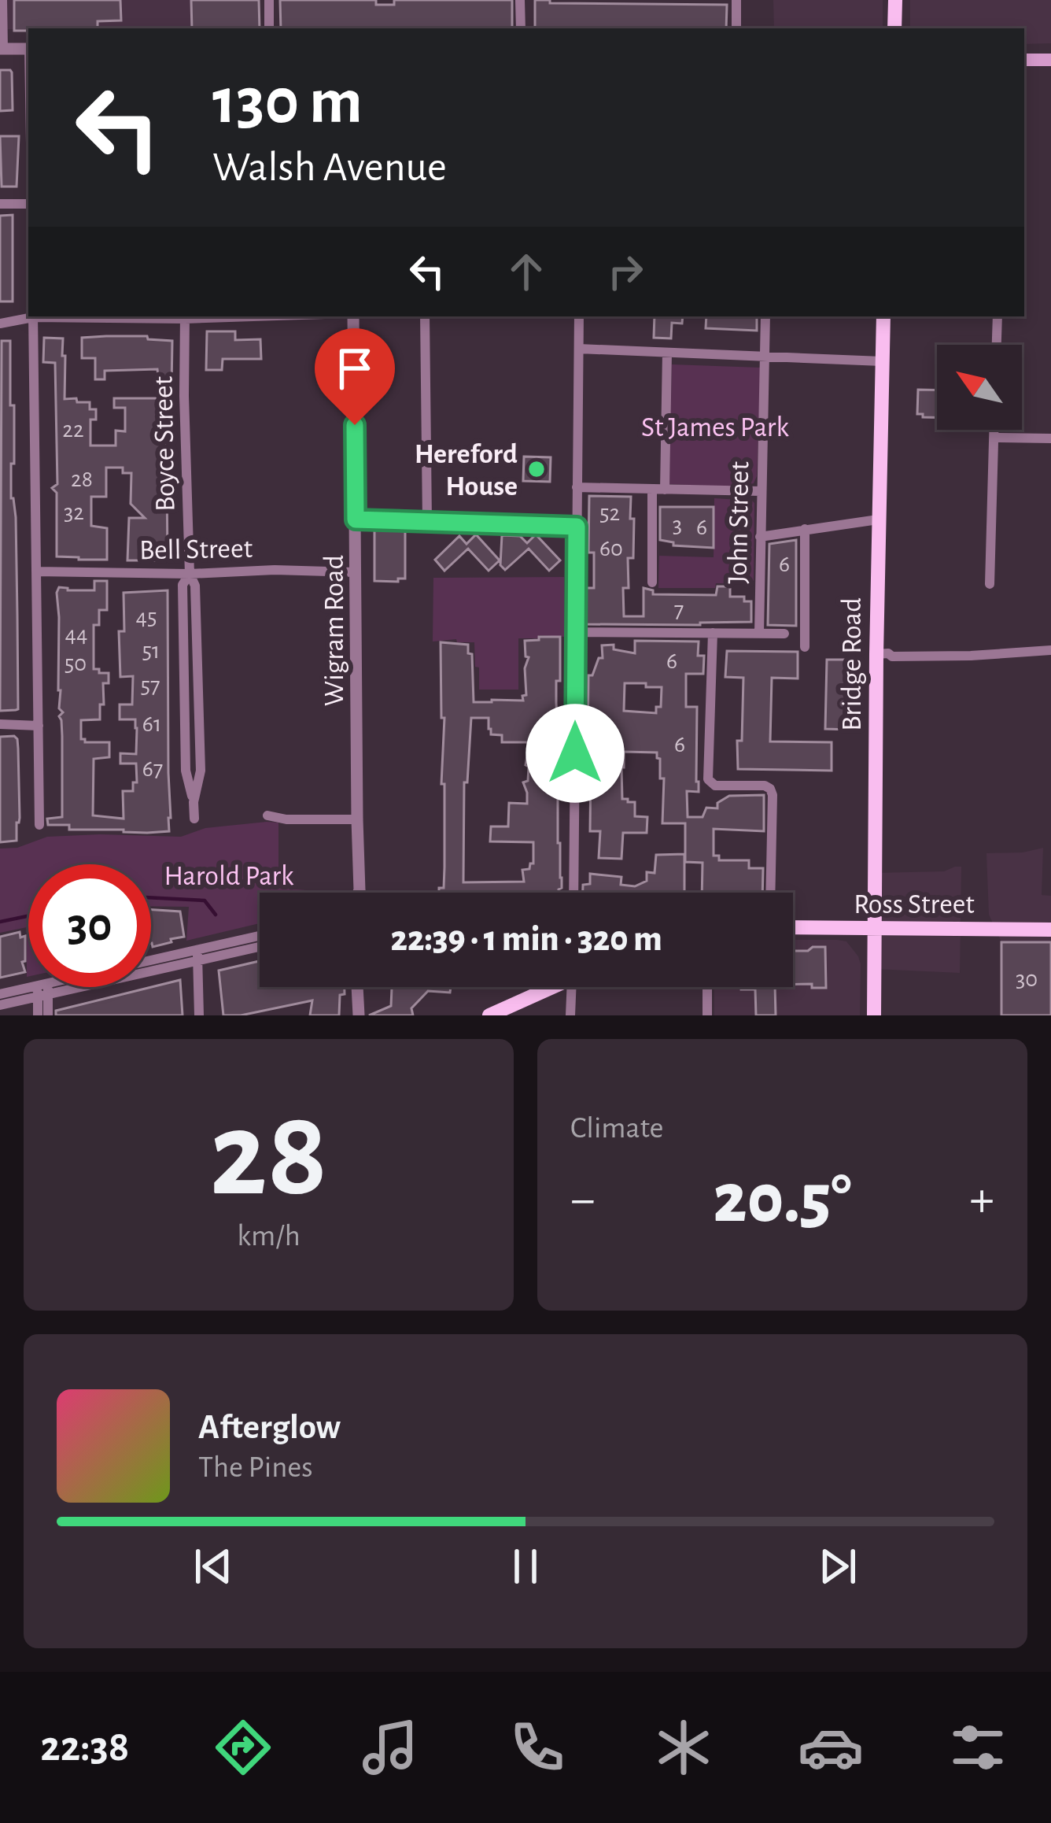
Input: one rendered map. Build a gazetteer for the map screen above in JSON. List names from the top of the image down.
{
  "streets": {
    "main road": ["Bridge Road", "Ross Street"],
    "street": [
      "Boyce Street",
      "John Street",
      "Bell Street",
      "Wigram Road"
    ]
  },
  "crossings": [
    ["Boyce Street", "Bell Street"],
    ["Bell Street", "Wigram Road"],
    ["Bridge Road", "Ross Street"]
  ],
  "parks": ["St James Park", "Harold Park"],
  "places": ["Hereford House"],
  "house_numbers": [
    "22",
    "28",
    "32",
    "52",
    "3",
    "6",
    "60",
    "6",
    "7",
    "45",
    "44",
    "51",
    "6",
    "50",
    "57",
    "61",
    "6",
    "67",
    "30"
  ],
  "north": "top left",
  "page": {
    "turn": ["130 m", "Walsh Avenue"],
    "limit": "30",
    "trip": "22:39 · 1 min · 320 m",
    "tile": [
      ["28", "km/h"],
      "Climate"
    ],
    "heat": ["−", "20.5°", "+"],
    "song": ["Afterglow", "The Pines"],
    "tabs": "22:38"
  }
}
